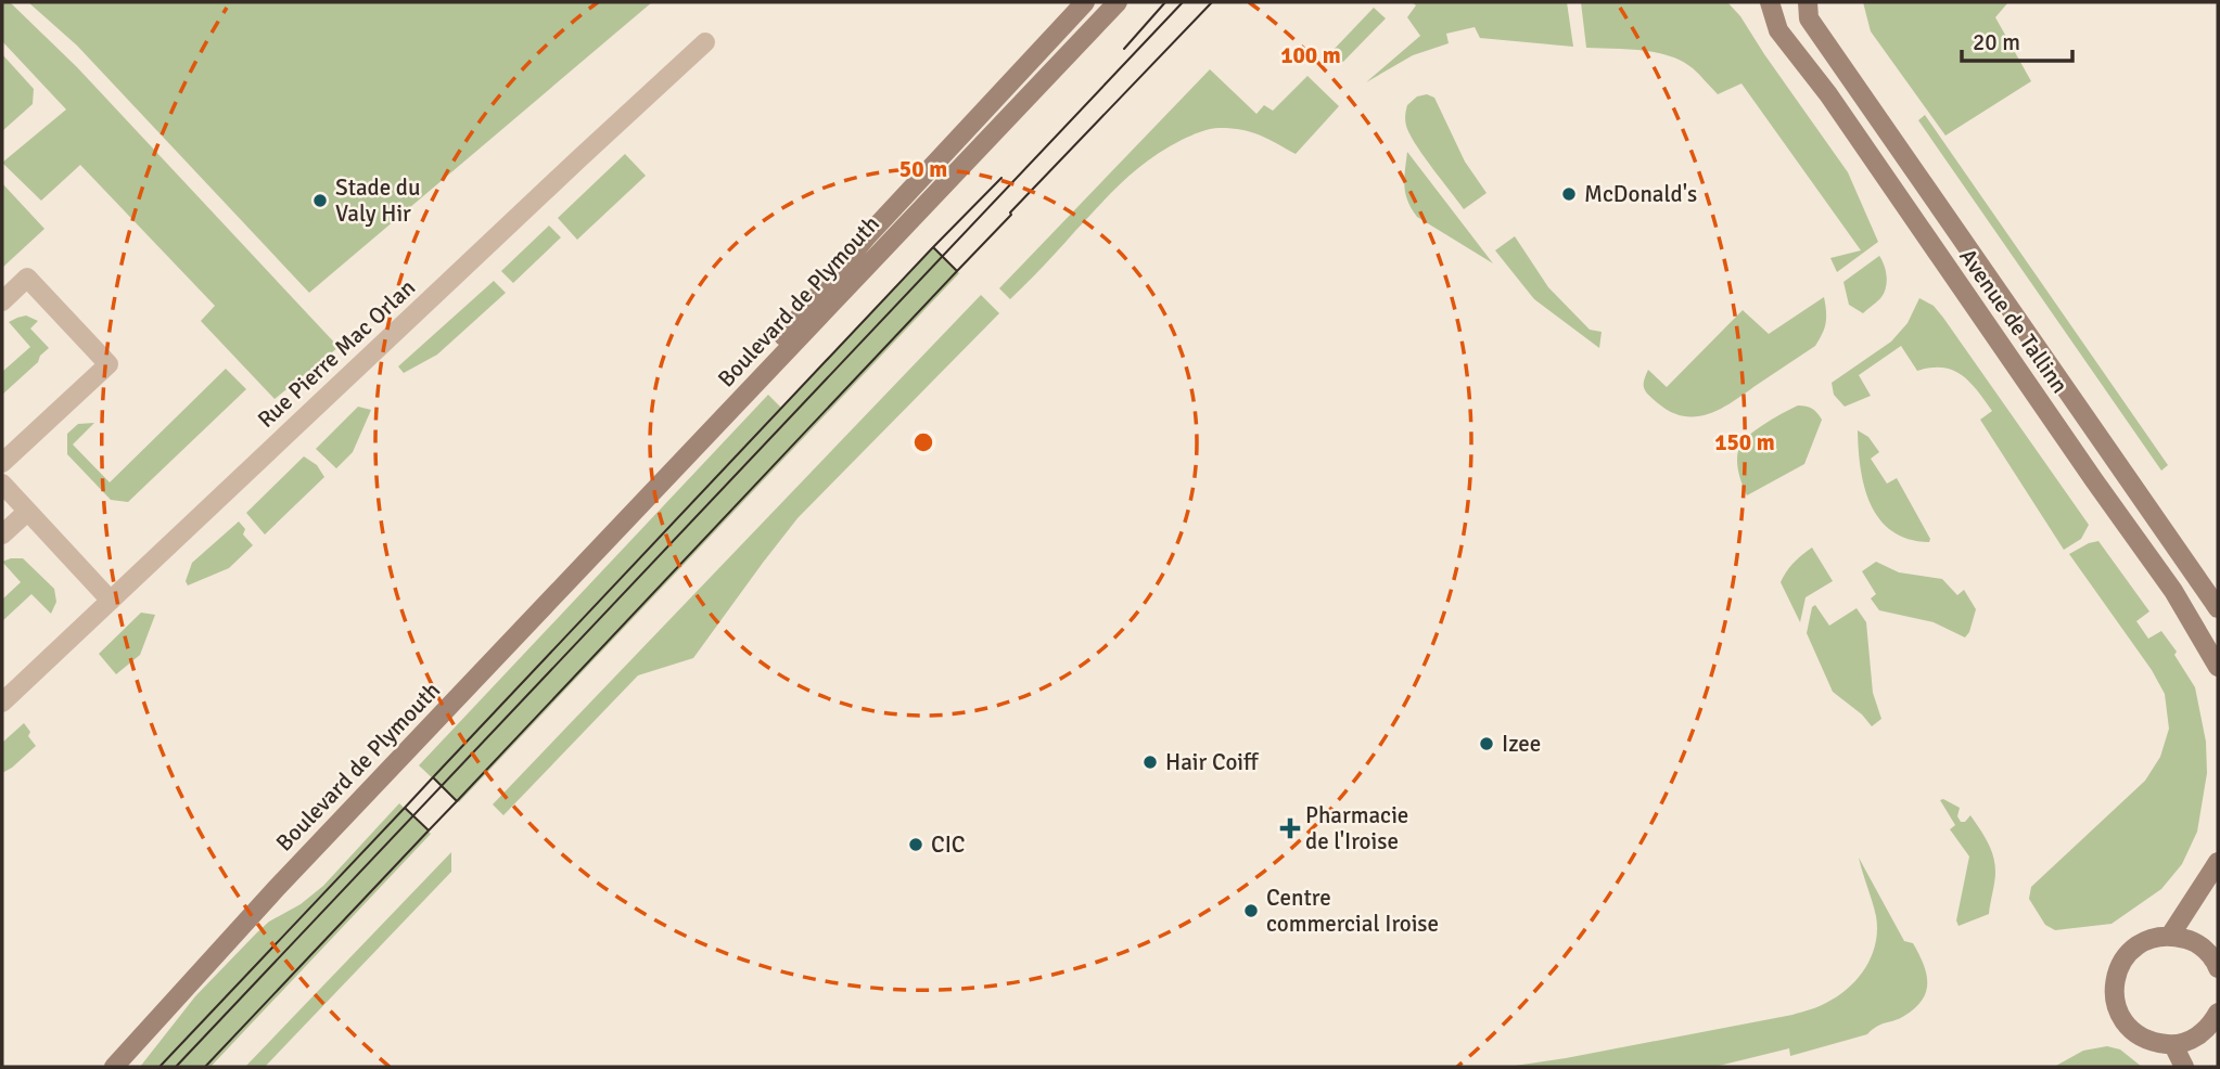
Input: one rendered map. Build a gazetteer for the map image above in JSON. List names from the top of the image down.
{
  "streets": {
    "main road": ["Boulevard de Plymouth", "Avenue de Tallinn"],
    "street": ["Rue Pierre Mac Orlan"]
  },
  "places": {
    "other": [
      "McDonald's",
      "Stade du Valy Hir",
      "Izee",
      "Hair Coiff",
      "CIC",
      "Centre commercial Iroise"
    ],
    "health": ["Pharmacie de l'Iroise"]
  },
  "scale_bar": "20 m",
  "rings": ["100 m", "50 m", "150 m"]
}
